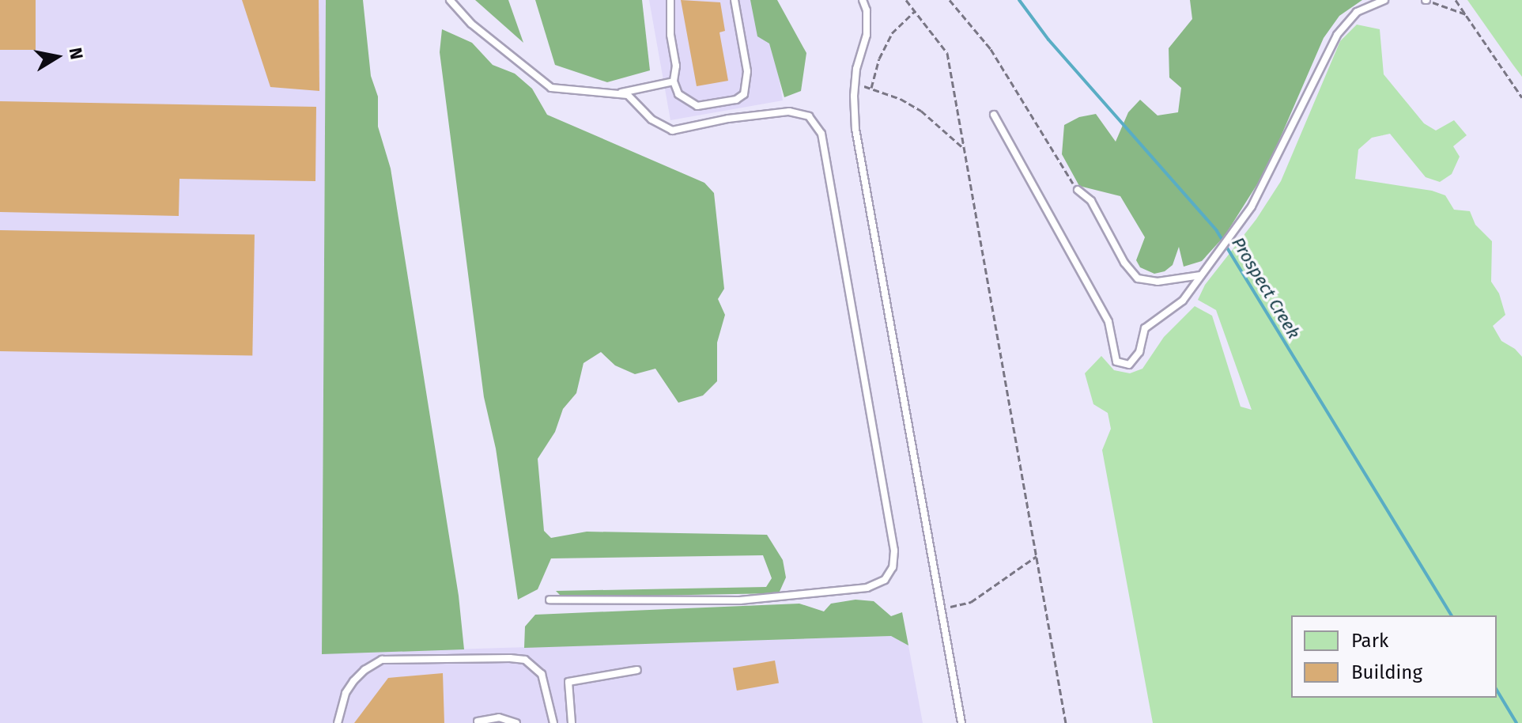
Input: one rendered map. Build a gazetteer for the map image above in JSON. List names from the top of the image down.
{
  "water": ["Prospect Creek"],
  "legend": ["Park", "Building"],
  "north": "right"
}
